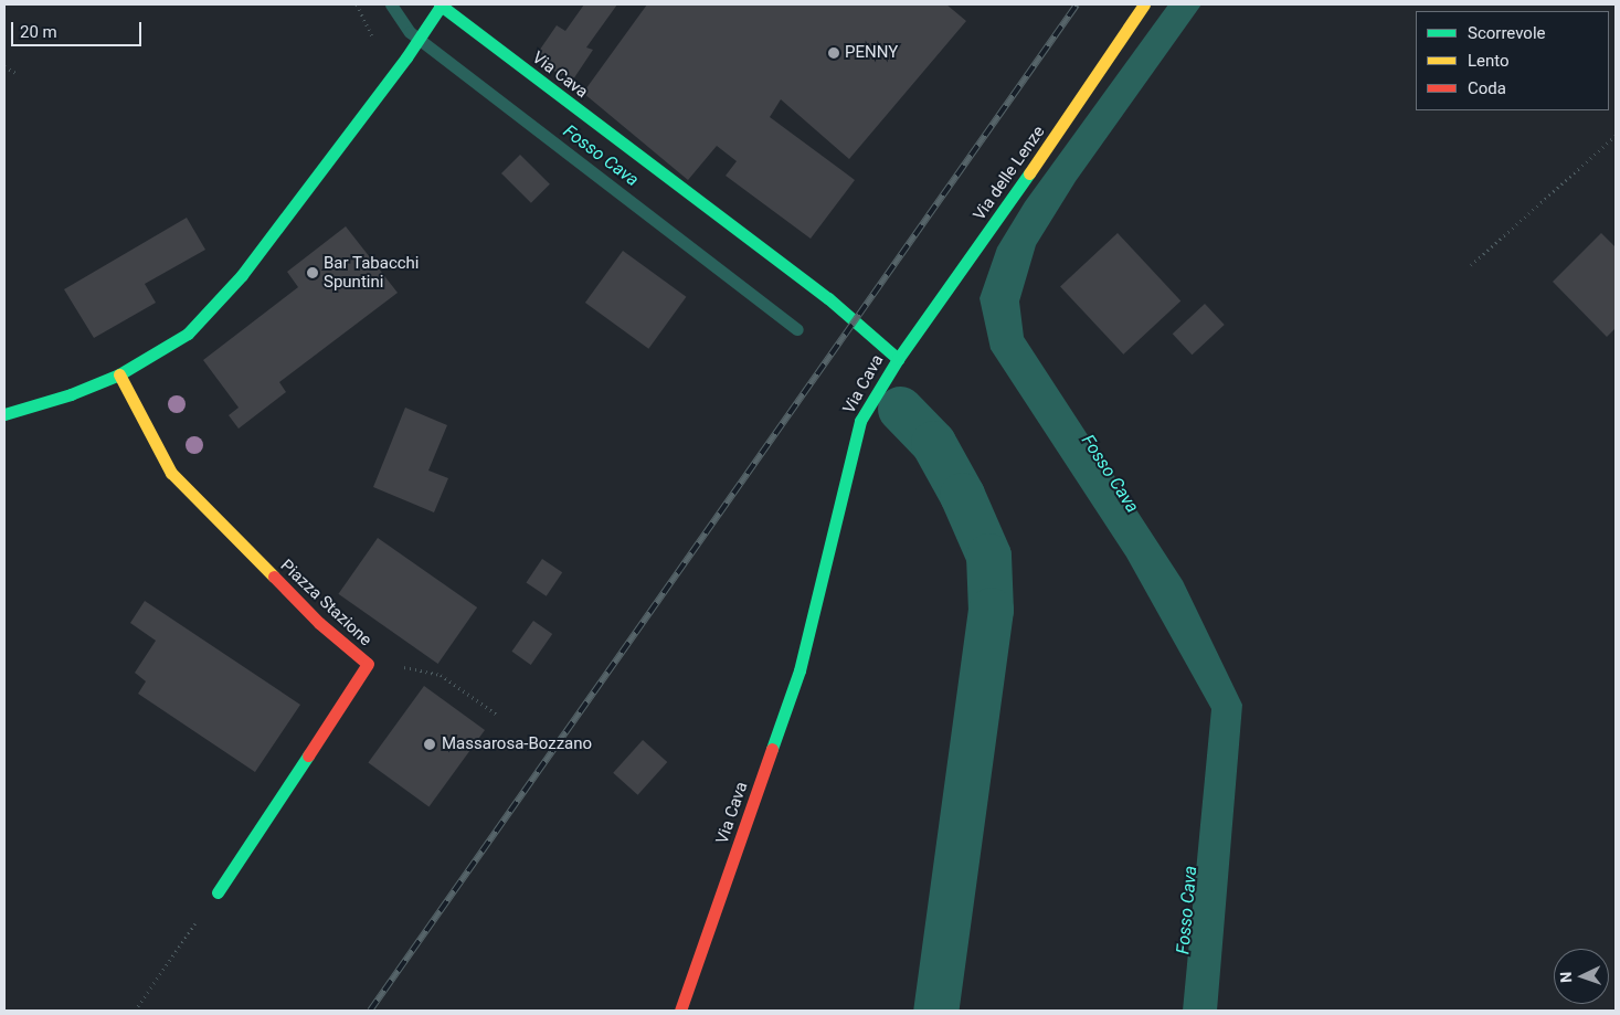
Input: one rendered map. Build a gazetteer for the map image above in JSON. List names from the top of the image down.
{
  "streets": {
    "street": ["Via Cava", "Via delle Lenze", "Piazza Stazione"]
  },
  "crossings": [
    ["Via Cava", "Via delle Lenze"]
  ],
  "water": ["Fosso Cava"],
  "places": ["PENNY", "Bar Tabacchi Spuntini", "Massarosa-Bozzano"],
  "legend": ["Scorrevole", "Lento", "Coda"],
  "scale_bar": "20 m",
  "north": "left"
}
